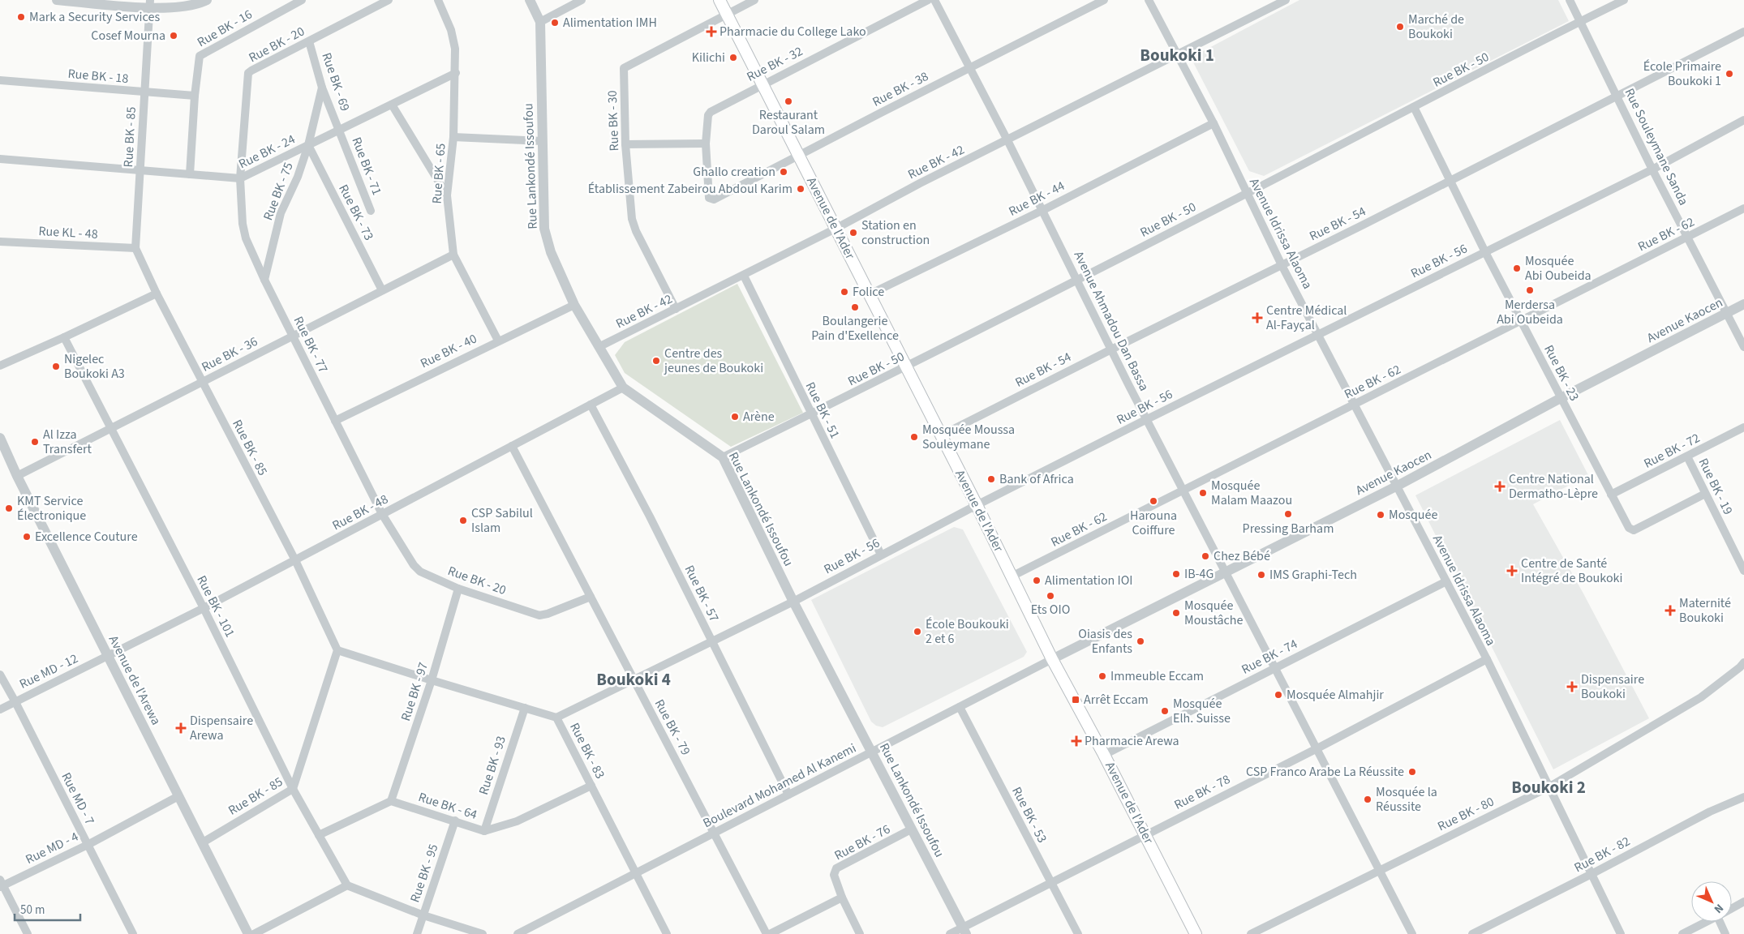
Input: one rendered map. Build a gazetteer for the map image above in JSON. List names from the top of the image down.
{
  "streets": {
    "main road": ["Avenue de l'Ader"],
    "street": [
      "Rue BK - 16",
      "Rue BK - 20",
      "Rue BK - 32",
      "Rue BK - 50",
      "Rue BK - 18",
      "Rue BK - 69",
      "Rue BK - 38",
      "Rue BK - 30",
      "Rue BK - 85",
      "Rue Souleymane Sanda",
      "Rue BK - 24",
      "Rue BK - 42",
      "Rue BK - 71",
      "Rue Lankondé Issoufou",
      "Rue BK - 65",
      "Rue BK - 75",
      "Rue BK - 44",
      "Rue BK - 73",
      "Rue BK - 54",
      "Rue KL - 48",
      "Avenue Idrissa Alaoma",
      "Rue BK - 62",
      "Rue BK - 56",
      "Avenue Kaocen",
      "Avenue Ahmadou Dan Bassa",
      "Rue BK - 77",
      "Rue BK - 40",
      "Rue BK - 36",
      "Rue BK - 23",
      "Rue BK - 51",
      "Rue BK - 72",
      "Rue BK - 19",
      "Rue BK - 48",
      "Rue BK - 57",
      "Rue BK - 101",
      "Rue BK - 74",
      "Rue MD - 12",
      "Avenue de l'Arewa",
      "Rue BK - 97",
      "Rue BK - 79",
      "Rue BK - 83",
      "Rue BK - 93",
      "Boulevard Mohamed Al Kanemi",
      "Rue BK - 78",
      "Rue MD - 7",
      "Rue BK - 64",
      "Rue BK - 80",
      "Rue BK - 53",
      "Rue BK - 76",
      "Rue MD - 4",
      "Rue BK - 82",
      "Rue BK - 95"
    ]
  },
  "crossings": [
    ["Rue BK - 16", "Rue BK - 18"],
    ["Rue BK - 16", "Rue BK - 24"],
    ["Rue BK - 20", "Rue BK - 69"],
    ["Rue BK - 20", "Rue BK - 24"],
    ["Rue BK - 20", "Rue BK - 77"],
    ["Rue BK - 20", "Rue BK - 48"],
    ["Rue BK - 20", "Rue BK - 97"],
    ["Rue BK - 20", "Rue BK - 79"],
    ["Rue BK - 32", "Rue BK - 38"],
    ["Rue BK - 32", "Avenue de l'Ader"],
    ["Rue BK - 50", "Rue Souleymane Sanda"],
    ["Rue BK - 50", "Rue Lankondé Issoufou"],
    ["Rue BK - 50", "Avenue de l'Ader"],
    ["Rue BK - 50", "Avenue Idrissa Alaoma"],
    ["Rue BK - 50", "Avenue Ahmadou Dan Bassa"],
    ["Rue BK - 50", "Rue BK - 23"],
    ["Rue BK - 50", "Rue BK - 51"],
    ["Rue BK - 18", "Rue BK - 85"],
    ["Rue BK - 69", "Rue BK - 24"],
    ["Rue BK - 69", "Rue BK - 71"],
    ["Rue BK - 69", "Rue BK - 75"],
    ["Rue BK - 38", "Avenue de l'Ader"],
    ["Rue BK - 38", "Avenue Ahmadou Dan Bassa"],
    ["Rue BK - 30", "Rue BK - 42"],
    ["Rue BK - 30", "Avenue de l'Ader"],
    ["Rue BK - 85", "Rue BK - 24"],
    ["Rue BK - 85", "Rue KL - 48"],
    ["Rue BK - 85", "Rue BK - 36"],
    ["Rue BK - 85", "Rue BK - 48"],
    ["Rue BK - 85", "Rue BK - 101"],
    ["Rue BK - 85", "Avenue de l'Arewa"],
    ["Rue BK - 85", "Rue BK - 83"],
    ["Rue Souleymane Sanda", "Rue BK - 54"],
    ["Rue Souleymane Sanda", "Rue BK - 62"],
    ["Rue Souleymane Sanda", "Rue BK - 56"],
    ["Rue Souleymane Sanda", "Avenue Kaocen"],
    ["Rue BK - 24", "Rue BK - 71"],
    ["Rue BK - 24", "Rue BK - 65"],
    ["Rue BK - 24", "Rue BK - 75"],
    ["Rue BK - 24", "Rue BK - 73"],
    ["Rue BK - 24", "Rue BK - 77"],
    ["Rue BK - 42", "Rue Lankondé Issoufou"],
    ["Rue BK - 42", "Avenue de l'Ader"],
    ["Rue BK - 42", "Avenue Idrissa Alaoma"],
    ["Rue BK - 42", "Avenue Ahmadou Dan Bassa"],
    ["Rue BK - 42", "Rue BK - 51"],
    ["Rue Lankondé Issoufou", "Rue BK - 56"],
    ["Rue Lankondé Issoufou", "Rue BK - 40"],
    ["Rue Lankondé Issoufou", "Rue BK - 48"],
    ["Rue Lankondé Issoufou", "Boulevard Mohamed Al Kanemi"],
    ["Rue Lankondé Issoufou", "Rue BK - 78"],
    ["Rue Lankondé Issoufou", "Rue BK - 76"],
    ["Rue BK - 65", "Rue BK - 40"],
    ["Rue BK - 65", "Rue BK - 36"],
    ["Rue BK - 75", "Rue BK - 73"],
    ["Rue BK - 75", "Rue BK - 77"],
    ["Rue BK - 44", "Avenue de l'Ader"],
    ["Rue BK - 44", "Avenue Idrissa Alaoma"],
    ["Rue BK - 44", "Avenue Ahmadou Dan Bassa"],
    ["Rue BK - 73", "Rue BK - 36"],
    ["Avenue de l'Ader", "Rue BK - 54"],
    ["Avenue de l'Ader", "Rue BK - 62"],
    ["Avenue de l'Ader", "Rue BK - 56"],
    ["Avenue de l'Ader", "Avenue Kaocen"],
    ["Avenue de l'Ader", "Rue BK - 74"],
    ["Avenue de l'Ader", "Boulevard Mohamed Al Kanemi"],
    ["Avenue de l'Ader", "Rue BK - 78"],
    ["Rue BK - 54", "Avenue Idrissa Alaoma"],
    ["Rue BK - 54", "Avenue Ahmadou Dan Bassa"],
    ["Rue BK - 54", "Rue BK - 23"],
    ["Avenue Idrissa Alaoma", "Rue BK - 62"],
    ["Avenue Idrissa Alaoma", "Rue BK - 56"],
    ["Avenue Idrissa Alaoma", "Avenue Kaocen"],
    ["Avenue Idrissa Alaoma", "Rue BK - 74"],
    ["Avenue Idrissa Alaoma", "Rue BK - 78"],
    ["Avenue Idrissa Alaoma", "Rue BK - 80"],
    ["Avenue Idrissa Alaoma", "Rue BK - 82"],
    ["Rue BK - 62", "Avenue Ahmadou Dan Bassa"],
    ["Rue BK - 62", "Rue BK - 23"],
    ["Rue BK - 56", "Avenue Ahmadou Dan Bassa"],
    ["Rue BK - 56", "Rue BK - 23"],
    ["Rue BK - 56", "Rue BK - 51"],
    ["Rue BK - 56", "Rue BK - 57"],
    ["Rue BK - 56", "Rue BK - 79"],
    ["Rue BK - 56", "Rue BK - 83"],
    ["Avenue Kaocen", "Avenue Ahmadou Dan Bassa"],
    ["Avenue Kaocen", "Rue BK - 23"],
    ["Avenue Kaocen", "Boulevard Mohamed Al Kanemi"],
    ["Avenue Ahmadou Dan Bassa", "Rue BK - 74"],
    ["Avenue Ahmadou Dan Bassa", "Rue BK - 78"],
    ["Avenue Ahmadou Dan Bassa", "Rue BK - 80"],
    ["Rue BK - 77", "Rue BK - 40"],
    ["Rue BK - 77", "Rue BK - 36"],
    ["Rue BK - 77", "Rue BK - 48"],
    ["Rue BK - 36", "Rue BK - 101"],
    ["Rue BK - 36", "Avenue de l'Arewa"],
    ["Rue BK - 23", "Rue BK - 72"],
    ["Rue BK - 23", "Rue BK - 19"],
    ["Rue BK - 72", "Rue BK - 19"],
    ["Rue BK - 48", "Rue BK - 57"],
    ["Rue BK - 48", "Rue BK - 101"],
    ["Rue BK - 48", "Rue MD - 12"],
    ["Rue BK - 48", "Avenue de l'Arewa"],
    ["Rue BK - 48", "Rue BK - 79"],
    ["Rue BK - 57", "Boulevard Mohamed Al Kanemi"],
    ["Rue MD - 12", "Avenue de l'Arewa"],
    ["Rue MD - 12", "Rue MD - 7"],
    ["Avenue de l'Arewa", "Rue MD - 4"],
    ["Rue BK - 97", "Rue BK - 83"],
    ["Rue BK - 97", "Rue BK - 64"],
    ["Rue BK - 79", "Boulevard Mohamed Al Kanemi"],
    ["Rue BK - 83", "Rue BK - 93"],
    ["Rue BK - 83", "Boulevard Mohamed Al Kanemi"],
    ["Rue BK - 83", "Rue BK - 64"],
    ["Rue BK - 93", "Rue BK - 64"],
    ["Boulevard Mohamed Al Kanemi", "Rue BK - 53"],
    ["Rue BK - 78", "Rue BK - 53"],
    ["Rue MD - 7", "Rue MD - 4"],
    ["Rue BK - 64", "Rue BK - 95"]
  ],
  "districts": ["Boukoki 1", "Boukoki 4", "Boukoki 2"],
  "places": {
    "other": [
      "Mark a Security Services",
      "Alimentation IMH",
      "Marché de Boukoki",
      "Cosef Mourna",
      "Kilichi",
      "École Primaire Boukoki 1",
      "Restaurant Daroul Salam",
      "Ghallo creation",
      "Établissement Zabeirou Abdoul Karim",
      "Station en construction",
      "Mosquée Abi Oubeida",
      "Merdersa Abi Oubeida",
      "Folice",
      "Boulangerie Pain d'Exellence",
      "Centre des jeunes de Boukoki",
      "Nigelec Boukoki A3",
      "Arène",
      "Mosquée Moussa Souleymane",
      "Al Izza Transfert",
      "Bank of Africa",
      "Mosquée Malam Maazou",
      "Harouna Coiffure",
      "KMT Service Électronique",
      "Pressing Barham",
      "Mosquée",
      "CSP Sabilul Islam",
      "Excellence Couture",
      "Chez Bébé",
      "IB-4G",
      "IMS Graphi-Tech",
      "Alimentation IOI",
      "Ets OIO",
      "Mosquée Moustâche",
      "École Boukouki 2 et 6",
      "Oiasis des Enfants",
      "Immeuble Eccam",
      "Mosquée Almahjir",
      "Mosquée Elh. Suisse",
      "CSP Franco Arabe La Réussite",
      "Mosquée la Réussite"
    ],
    "health": [
      "Pharmacie du College Lako",
      "Centre Médical Al-Fayçal",
      "Centre National Dermatho-Lèpre",
      "Centre de Santé Intégré de Boukoki",
      "Maternité Boukoki",
      "Dispensaire Boukoki",
      "Dispensaire Arewa",
      "Pharmacie Arewa"
    ],
    "transit": ["Arrêt Eccam"]
  },
  "scale_bar": "50 m",
  "north": "bottom right"
}
